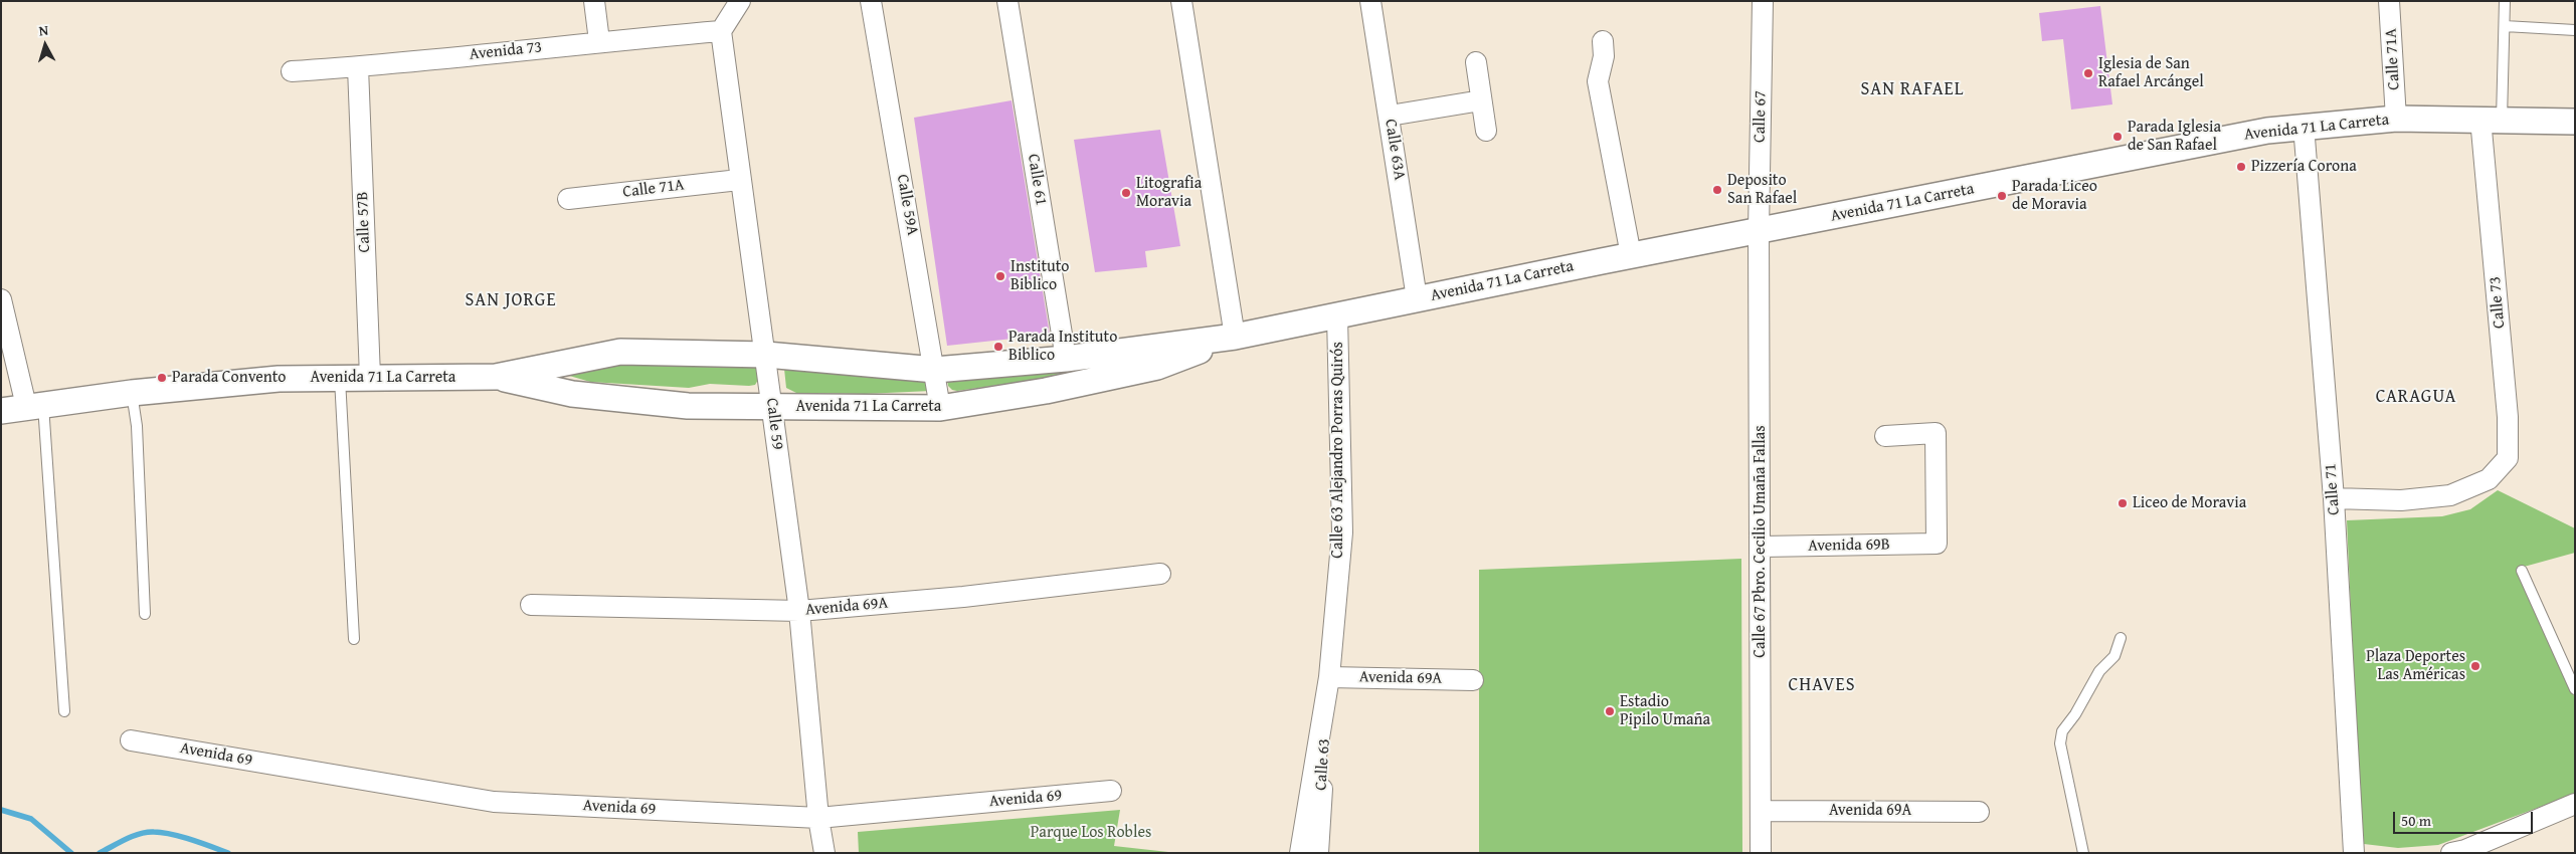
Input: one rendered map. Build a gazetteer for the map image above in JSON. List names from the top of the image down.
{
  "streets": {
    "street": [
      "Avenida 73",
      "Calle 71A",
      "Calle 67",
      "Avenida 71 La Carreta",
      "Calle 63A",
      "Calle 61",
      "Calle 59A",
      "Calle 57B",
      "Calle 73",
      "Calle 59",
      "Calle 63 Alejandro Porras Quirós",
      "Calle 71",
      "Calle 67 Pbro. Cecilio Umaña Fallas",
      "Avenida 69B",
      "Avenida 69A",
      "Avenida 69",
      "Calle 63"
    ]
  },
  "crossings": [
    ["Avenida 73", "Calle 57B"],
    ["Avenida 73", "Calle 59"],
    ["Calle 71A", "Avenida 71 La Carreta"],
    ["Calle 71A", "Calle 59"],
    ["Calle 67", "Avenida 71 La Carreta"],
    ["Calle 67", "Calle 67 Pbro. Cecilio Umaña Fallas"],
    ["Avenida 71 La Carreta", "Calle 63A"],
    ["Avenida 71 La Carreta", "Calle 61"],
    ["Avenida 71 La Carreta", "Calle 59A"],
    ["Avenida 71 La Carreta", "Calle 57B"],
    ["Avenida 71 La Carreta", "Calle 73"],
    ["Avenida 71 La Carreta", "Calle 59"],
    ["Avenida 71 La Carreta", "Calle 63 Alejandro Porras Quirós"],
    ["Avenida 71 La Carreta", "Calle 71"],
    ["Avenida 71 La Carreta", "Calle 67 Pbro. Cecilio Umaña Fallas"],
    ["Calle 73", "Calle 71"],
    ["Calle 59", "Avenida 69A"],
    ["Calle 59", "Avenida 69"],
    ["Calle 63 Alejandro Porras Quirós", "Avenida 69A"],
    ["Calle 63 Alejandro Porras Quirós", "Calle 63"],
    ["Calle 67 Pbro. Cecilio Umaña Fallas", "Avenida 69B"],
    ["Calle 67 Pbro. Cecilio Umaña Fallas", "Avenida 69A"],
    ["Avenida 69A", "Calle 63"]
  ],
  "districts": [
    "SAN RAFAEL",
    "SAN JORGE",
    "CARAGUA",
    "CHAVES"
  ],
  "parks": ["Parque Los Robles"],
  "places": [
    "Iglesia de San Rafael Arcángel",
    "Parada Iglesia de San Rafael",
    "Pizzería Corona",
    "Deposito San Rafael",
    "Litografia Moravia",
    "Parada Liceo de Moravia",
    "Instituto Biblico",
    "Parada Instituto Biblico",
    "Parada Convento",
    "Liceo de Moravia",
    "Plaza Deportes Las Américas",
    "Estadio Pipilo Umaña"
  ],
  "scale_bar": "50 m",
  "north": "top"
}
